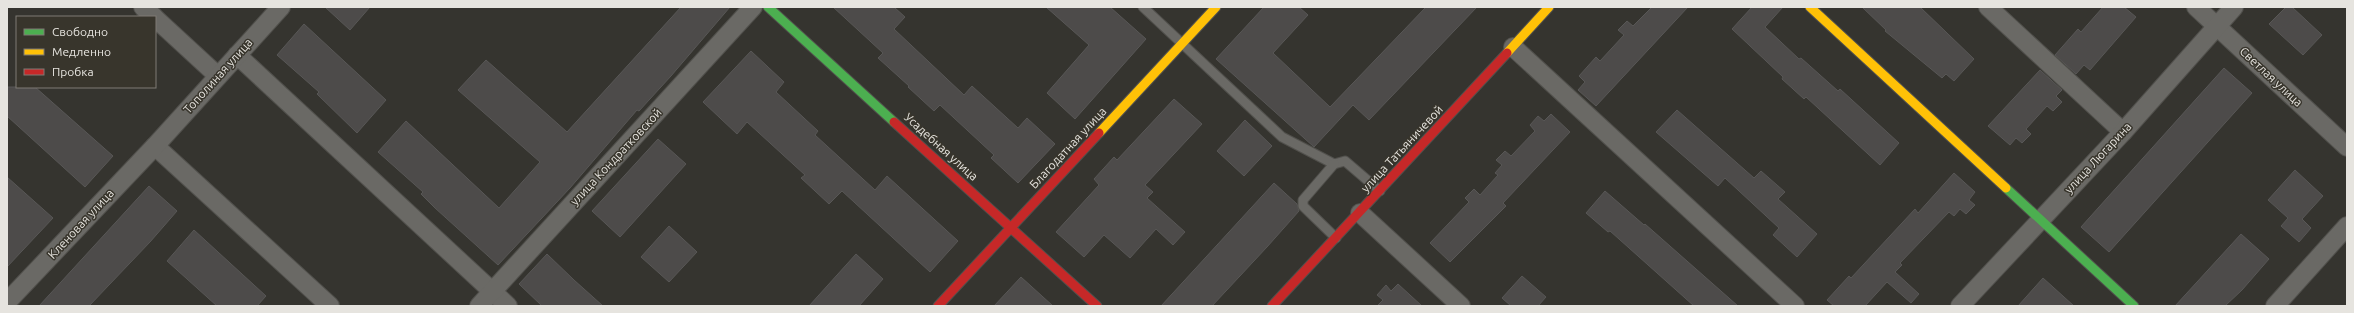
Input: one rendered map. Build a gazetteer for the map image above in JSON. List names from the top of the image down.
{
  "streets": {
    "street": [
      "Тополиная улица",
      "Светлая улица",
      "Усадебная улица",
      "Благодатная улица",
      "улица Татьяничевой",
      "улица Кондратковской",
      "улица Люгарина",
      "Кленовая улица"
    ]
  },
  "crossings": [
    ["Тополиная улица", "Кленовая улица"],
    ["Светлая улица", "улица Люгарина"],
    ["Усадебная улица", "Благодатная улица"]
  ],
  "legend": ["Свободно", "Медленно", "Пробка"]
}
